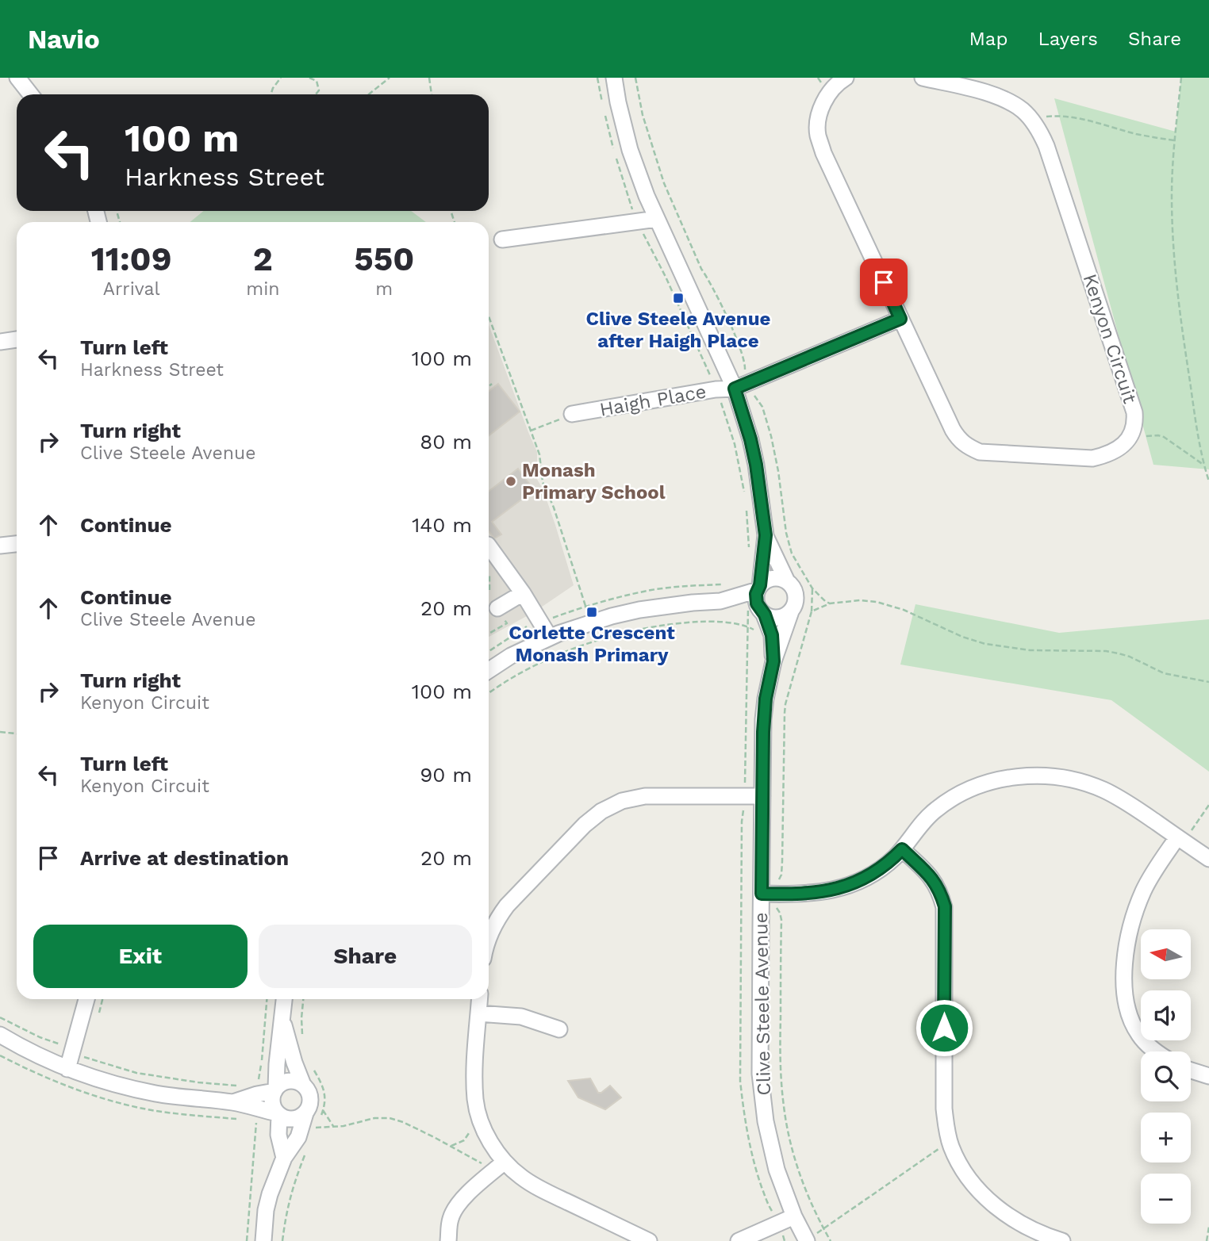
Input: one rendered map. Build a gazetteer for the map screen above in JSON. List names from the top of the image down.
{
  "streets": {
    "street": ["Kenyon Circuit", "Haigh Place", "Clive Steele Avenue"]
  },
  "places": {
    "transit": ["Clive Steele Avenue after Haigh Place", "Corlette Crescent Monash Primary"],
    "other": ["Monash Primary School"]
  },
  "north": "left",
  "page": {
    "header": "Navio",
    "nav": ["Map", "Layers", "Share"],
    "turn": ["100 m", "Harkness Street"],
    "eta": [
      "11:09",
      "Arrival",
      "2",
      "min",
      "550",
      "m"
    ],
    "list": [
      {
        "name": "Turn left",
        "note": "Harkness Street",
        "value": "100 m"
      },
      {
        "name": "Turn right",
        "note": "Clive Steele Avenue",
        "value": "80 m"
      },
      {
        "name": "Continue",
        "value": "140 m"
      },
      {
        "name": "Continue",
        "note": "Clive Steele Avenue",
        "value": "20 m"
      },
      {
        "name": "Turn right",
        "note": "Kenyon Circuit",
        "value": "100 m"
      },
      {
        "name": "Turn left",
        "note": "Kenyon Circuit",
        "value": "90 m"
      },
      {
        "name": "Arrive at destination",
        "value": "20 m"
      }
    ],
    "buttons": ["Exit", "Share"],
    "map_buttons": ["+", "−"]
  }
}
